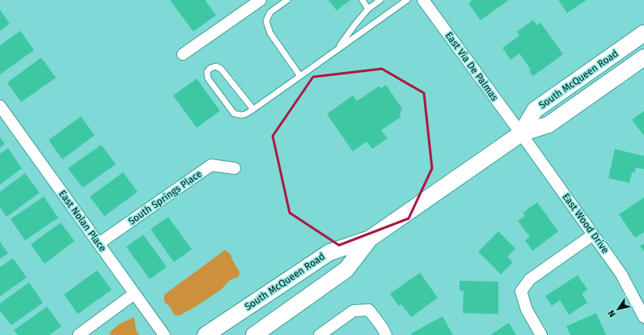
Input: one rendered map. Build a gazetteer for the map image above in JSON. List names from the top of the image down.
{
  "streets": {
    "main road": ["South McQueen Road"],
    "street": [
      "East Via De Palmas",
      "South Springs Place",
      "East Nolan Place",
      "East Wood Drive"
    ]
  },
  "crossings": [
    ["East Via De Palmas", "South McQueen Road"],
    ["East Via De Palmas", "East Wood Drive"],
    ["South McQueen Road", "East Wood Drive"],
    ["South Springs Place", "East Nolan Place"]
  ],
  "north": "bottom left"
}
